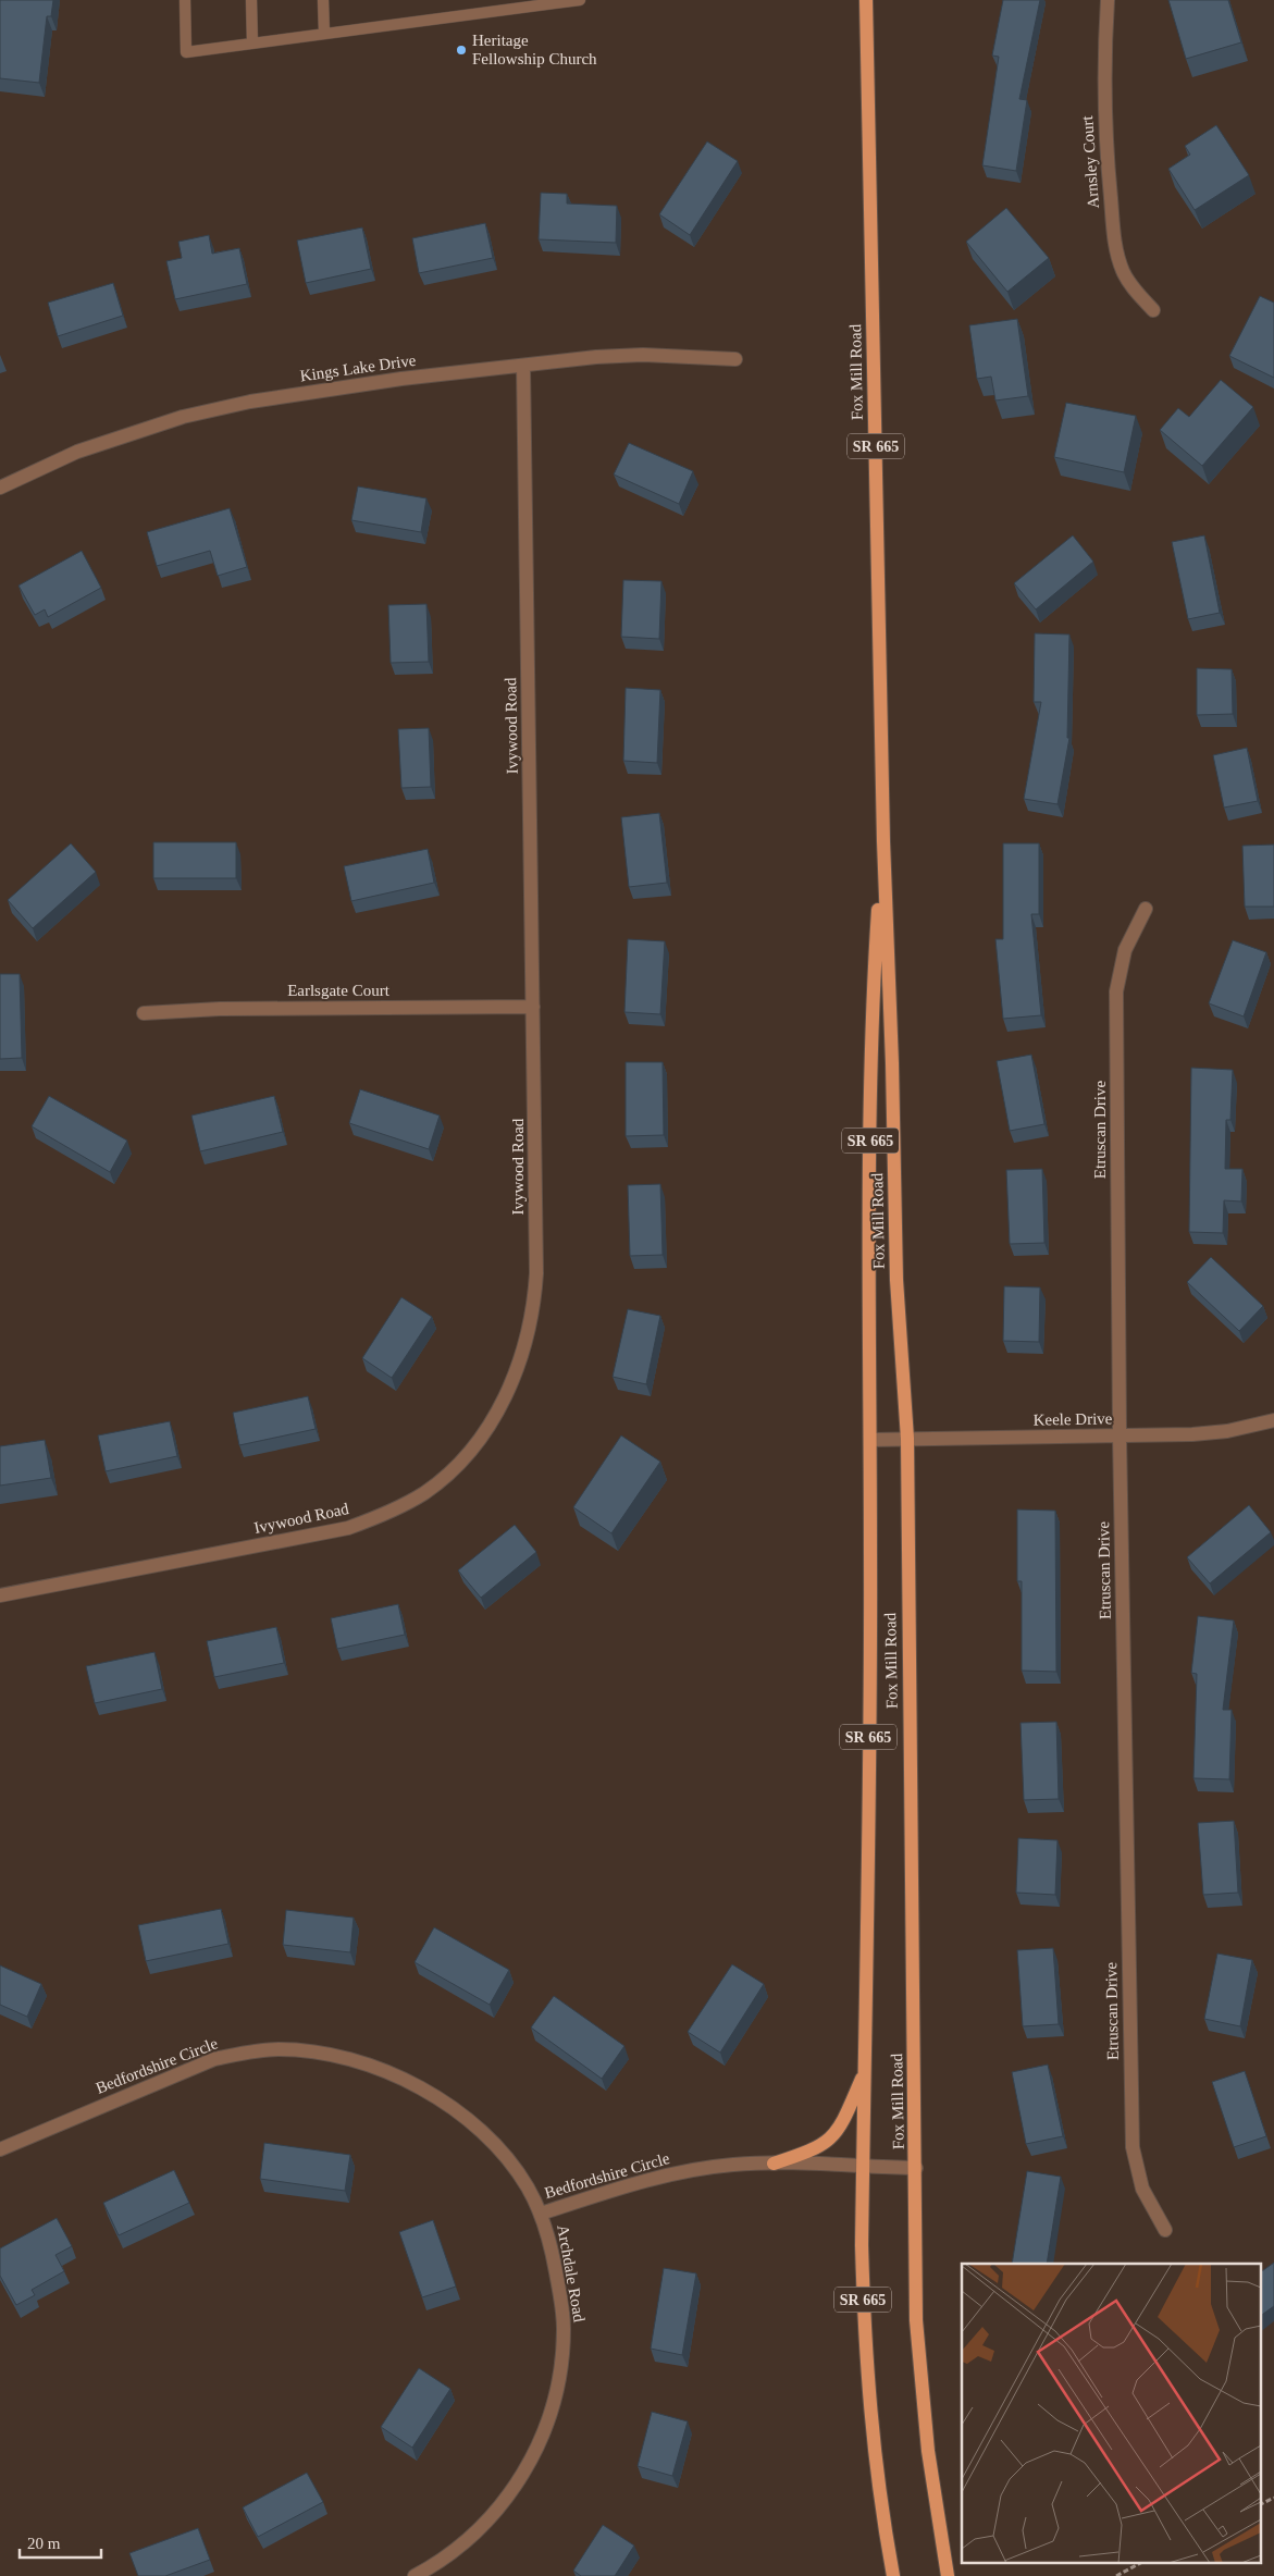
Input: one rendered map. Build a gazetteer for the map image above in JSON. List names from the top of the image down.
{
  "streets": {
    "main road": ["Fox Mill Road", "SR 665"],
    "street": [
      "Arnsley Court",
      "Kings Lake Drive",
      "Ivywood Road",
      "Earlsgate Court",
      "Etruscan Drive",
      "Keele Drive",
      "Bedfordshire Circle",
      "Archdale Road"
    ]
  },
  "crossings": [
    ["Kings Lake Drive", "Ivywood Road"],
    ["Fox Mill Road", "Keele Drive"],
    ["Fox Mill Road", "Bedfordshire Circle"],
    ["Ivywood Road", "Earlsgate Court"],
    ["Etruscan Drive", "Keele Drive"],
    ["Bedfordshire Circle", "Archdale Road"]
  ],
  "places": ["Heritage Fellowship Church"],
  "scale_bar": "20 m"
}
